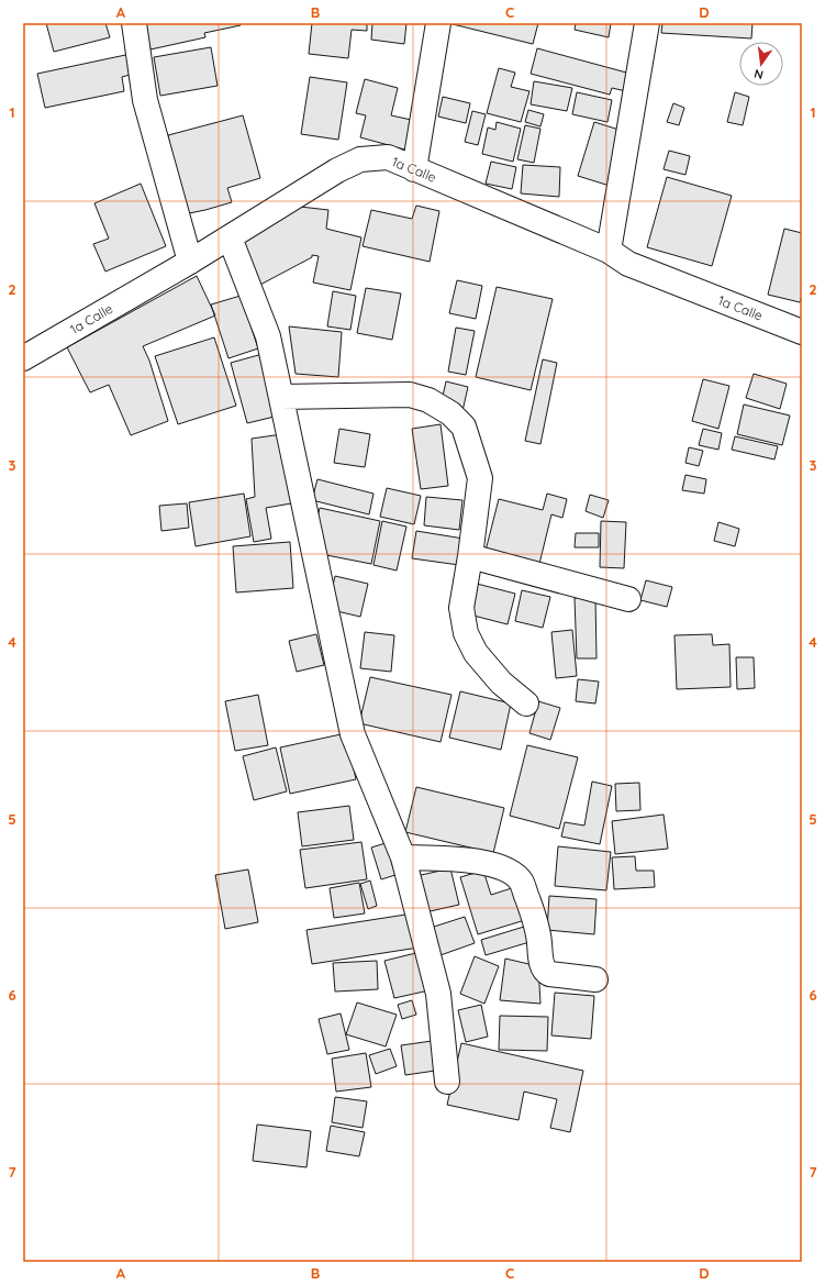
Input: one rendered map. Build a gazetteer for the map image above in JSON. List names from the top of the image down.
{
  "streets": {
    "street": ["1a Calle"]
  },
  "north": "bottom",
  "grid": {
    "columns": [
      "A",
      "B",
      "C",
      "D"
    ],
    "rows": [
      "1",
      "2",
      "3",
      "4",
      "5",
      "6",
      "7"
    ]
  }
}
